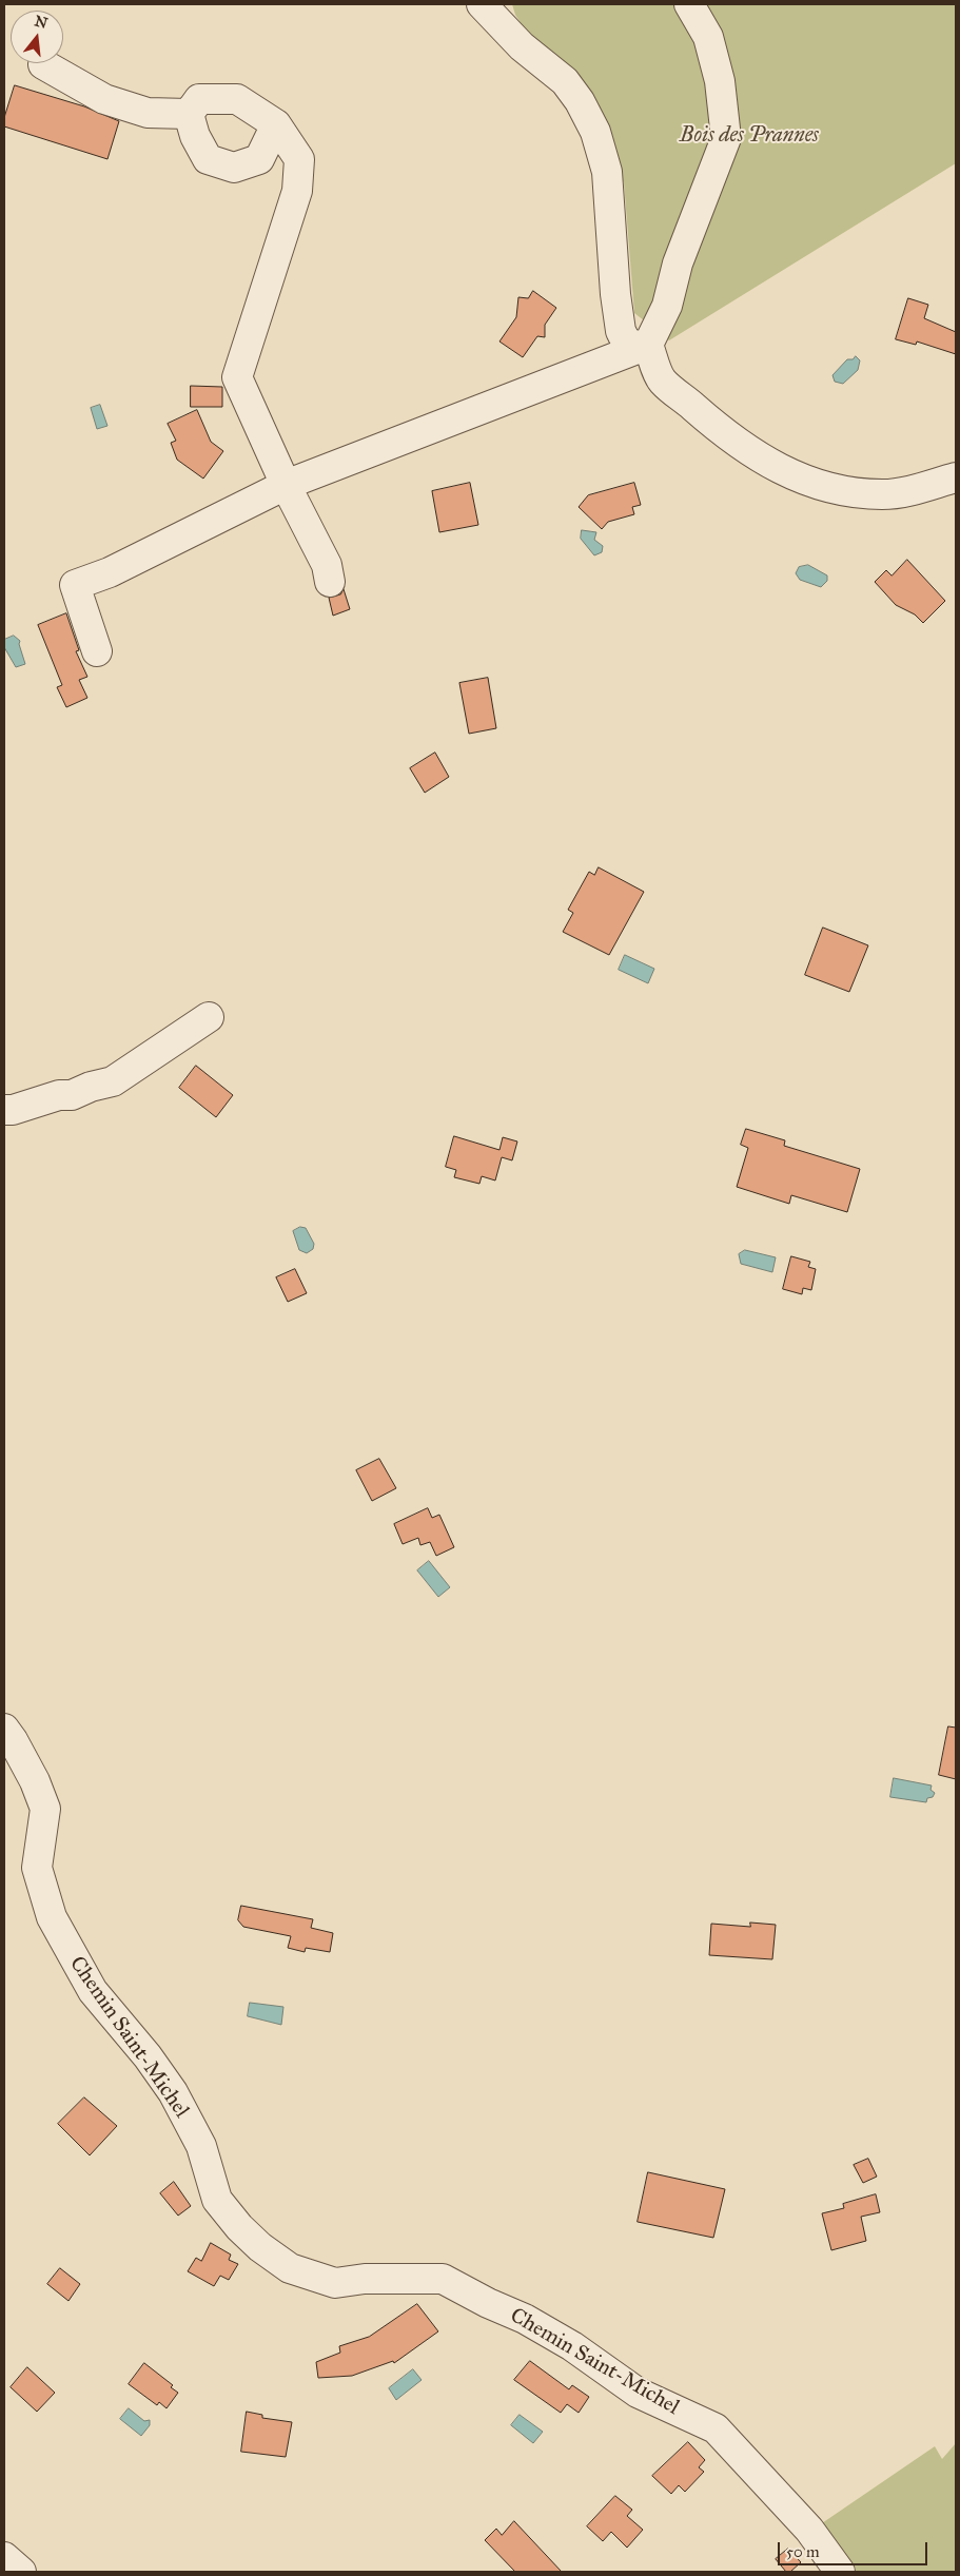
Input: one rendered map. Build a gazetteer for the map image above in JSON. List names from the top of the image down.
{
  "streets": {
    "street": ["Chemin Saint-Michel"]
  },
  "parks": ["Bois des Prannes"],
  "scale_bar": "50 m",
  "north": "top"
}
